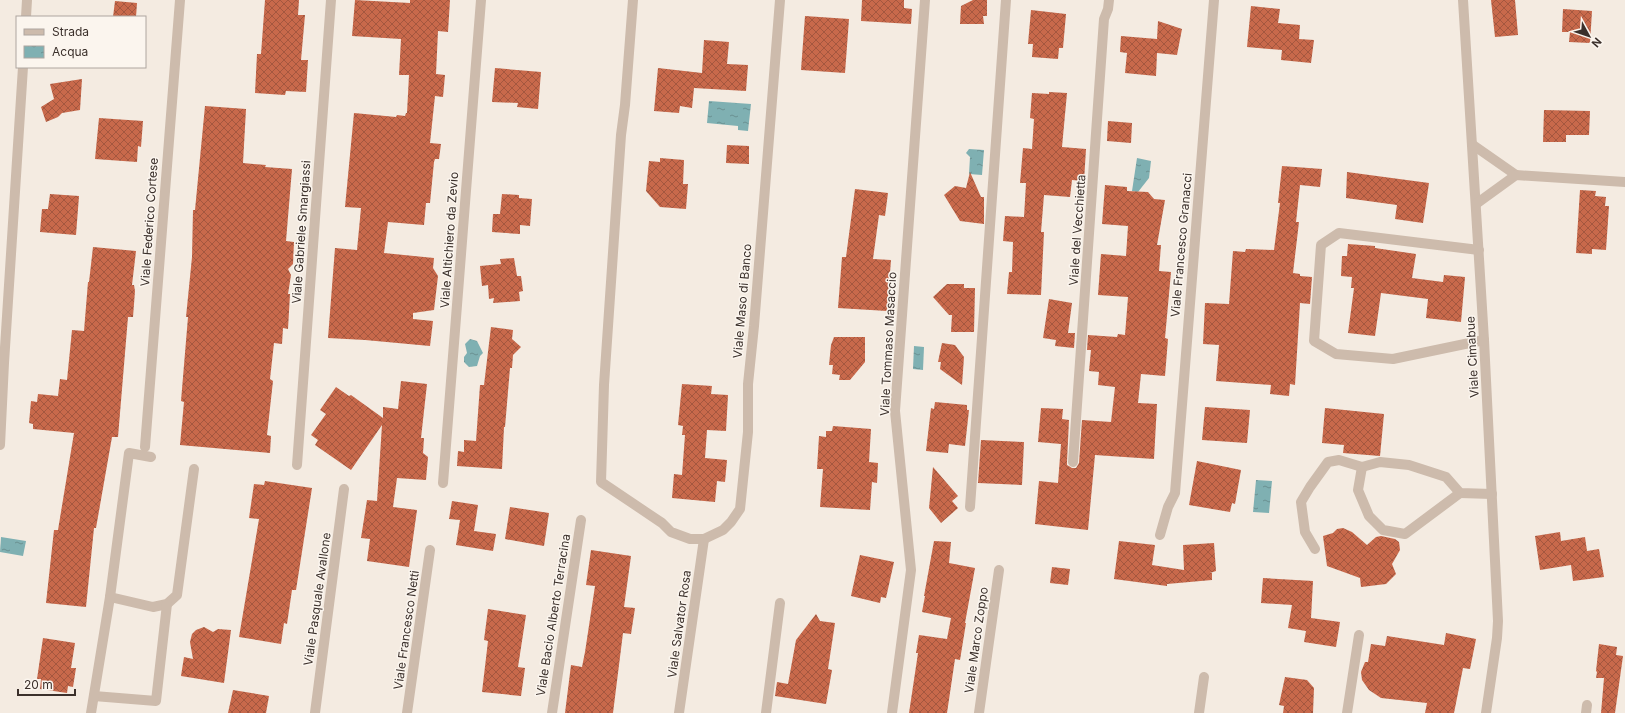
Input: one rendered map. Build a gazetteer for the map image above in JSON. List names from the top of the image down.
{
  "streets": {
    "street": [
      "Viale Federico Cortese",
      "Viale del Vecchietta",
      "Viale Gabriele Smargiassi",
      "Viale Altichiero da Zevio",
      "Viale Francesco Granacci",
      "Viale Maso di Banco",
      "Viale Tommaso Masaccio",
      "Viale Cimabue",
      "Viale Pasquale Avallone",
      "Viale Bacio Alberto Terracina",
      "Viale Salvator Rosa",
      "Viale Francesco Netti",
      "Viale Marco Zoppo"
    ]
  },
  "crossings": [
    ["Viale Maso di Banco", "Viale Salvator Rosa"]
  ],
  "legend": ["Strada", "Acqua"],
  "scale_bar": "20 m",
  "north": "bottom right"
}
